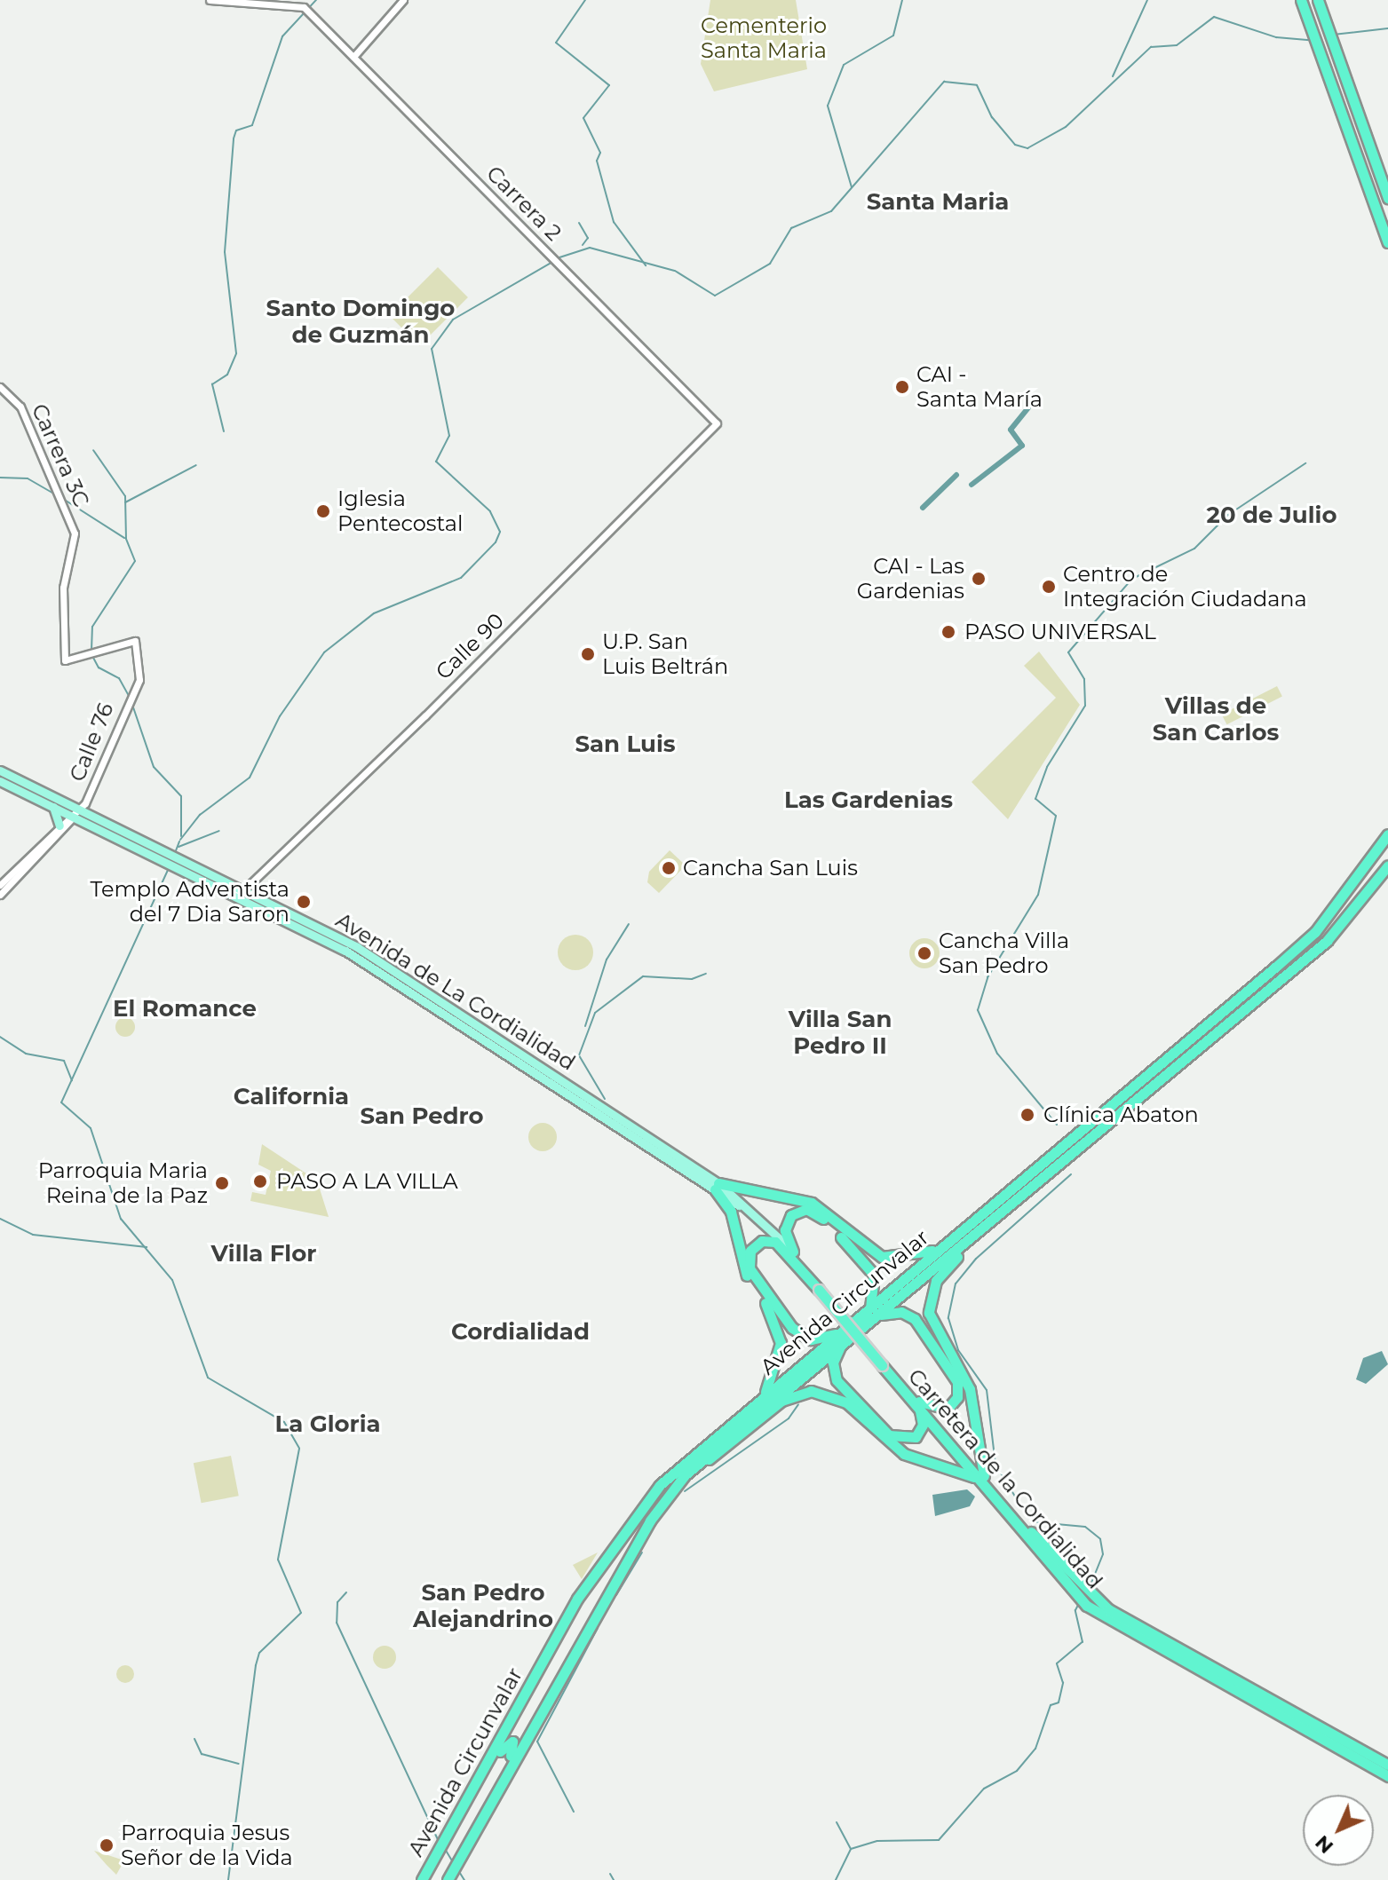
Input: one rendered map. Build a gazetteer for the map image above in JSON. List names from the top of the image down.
{
  "streets": {
    "highway": ["Avenida Circunvalar", "Carretera de la Cordialidad"],
    "main road": ["Avenida de La Cordialidad"],
    "street": [
      "Carrera 2",
      "Carrera 3C",
      "Calle 90",
      "Calle 76"
    ]
  },
  "crossings": [
    ["Carrera 2", "Calle 90"],
    ["Carrera 3C", "Calle 76"],
    ["Calle 90", "Avenida de La Cordialidad"],
    ["Calle 76", "Avenida de La Cordialidad"],
    ["Avenida de La Cordialidad", "Carretera de la Cordialidad"]
  ],
  "districts": [
    "Santa Maria",
    "Santo Domingo de Guzmán",
    "20 de Julio",
    "Villas de San Carlos",
    "San Luis",
    "Las Gardenias",
    "El Romance",
    "Villa San Pedro II",
    "California",
    "San Pedro",
    "Villa Flor",
    "Cordialidad",
    "La Gloria",
    "San Pedro Alejandrino"
  ],
  "parks": ["Cementerio Santa Maria"],
  "places": [
    "CAI - Santa María",
    "Iglesia Pentecostal",
    "CAI - Las Gardenias",
    "Centro de Integración Ciudadana",
    "PASO UNIVERSAL",
    "U.P. San Luis Beltrán",
    "Cancha San Luis",
    "Templo Adventista del 7 Dia Saron",
    "Cancha Villa San Pedro",
    "Clínica Abaton",
    "PASO A LA VILLA",
    "Parroquia Maria Reina de la Paz",
    "Parroquia Jesus Señor de la Vida"
  ],
  "north": "bottom left"
}
